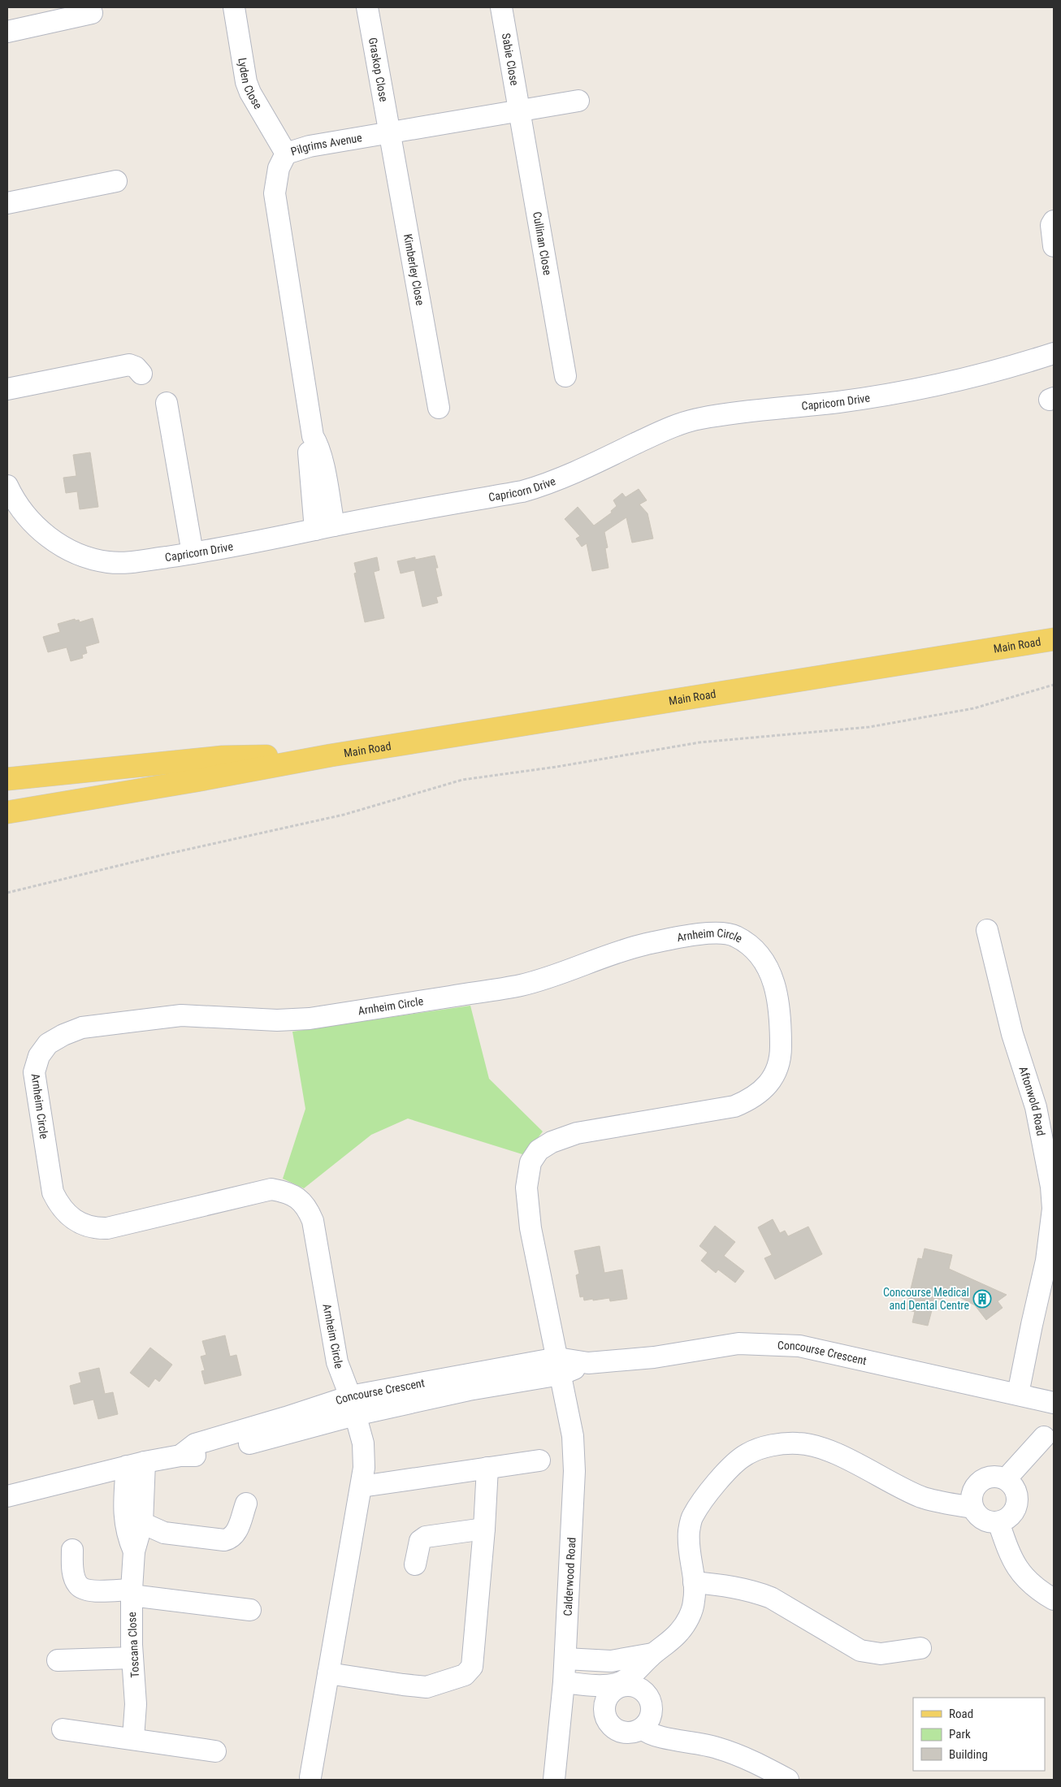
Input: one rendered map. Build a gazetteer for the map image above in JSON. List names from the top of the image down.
{
  "streets": {
    "main road": ["Main Road"],
    "street": [
      "Sabie Close",
      "Graskop Close",
      "Lyden Close",
      "Pilgrims Avenue",
      "Cullinan Close",
      "Kimberley Close",
      "Capricorn Drive",
      "Arnheim Circle",
      "Aftonwold Road",
      "Concourse Crescent",
      "Calderwood Road",
      "Toscana Close"
    ]
  },
  "crossings": [
    ["Sabie Close", "Pilgrims Avenue"],
    ["Sabie Close", "Cullinan Close"],
    ["Graskop Close", "Pilgrims Avenue"],
    ["Graskop Close", "Kimberley Close"],
    ["Lyden Close", "Pilgrims Avenue"],
    ["Pilgrims Avenue", "Cullinan Close"],
    ["Pilgrims Avenue", "Kimberley Close"],
    ["Pilgrims Avenue", "Capricorn Drive"],
    ["Arnheim Circle", "Concourse Crescent"],
    ["Arnheim Circle", "Calderwood Road"],
    ["Aftonwold Road", "Concourse Crescent"],
    ["Concourse Crescent", "Calderwood Road"],
    ["Concourse Crescent", "Toscana Close"]
  ],
  "places": {
    "building": ["Concourse Medical and Dental Centre"]
  },
  "legend": ["Road", "Park", "Building"]
}
